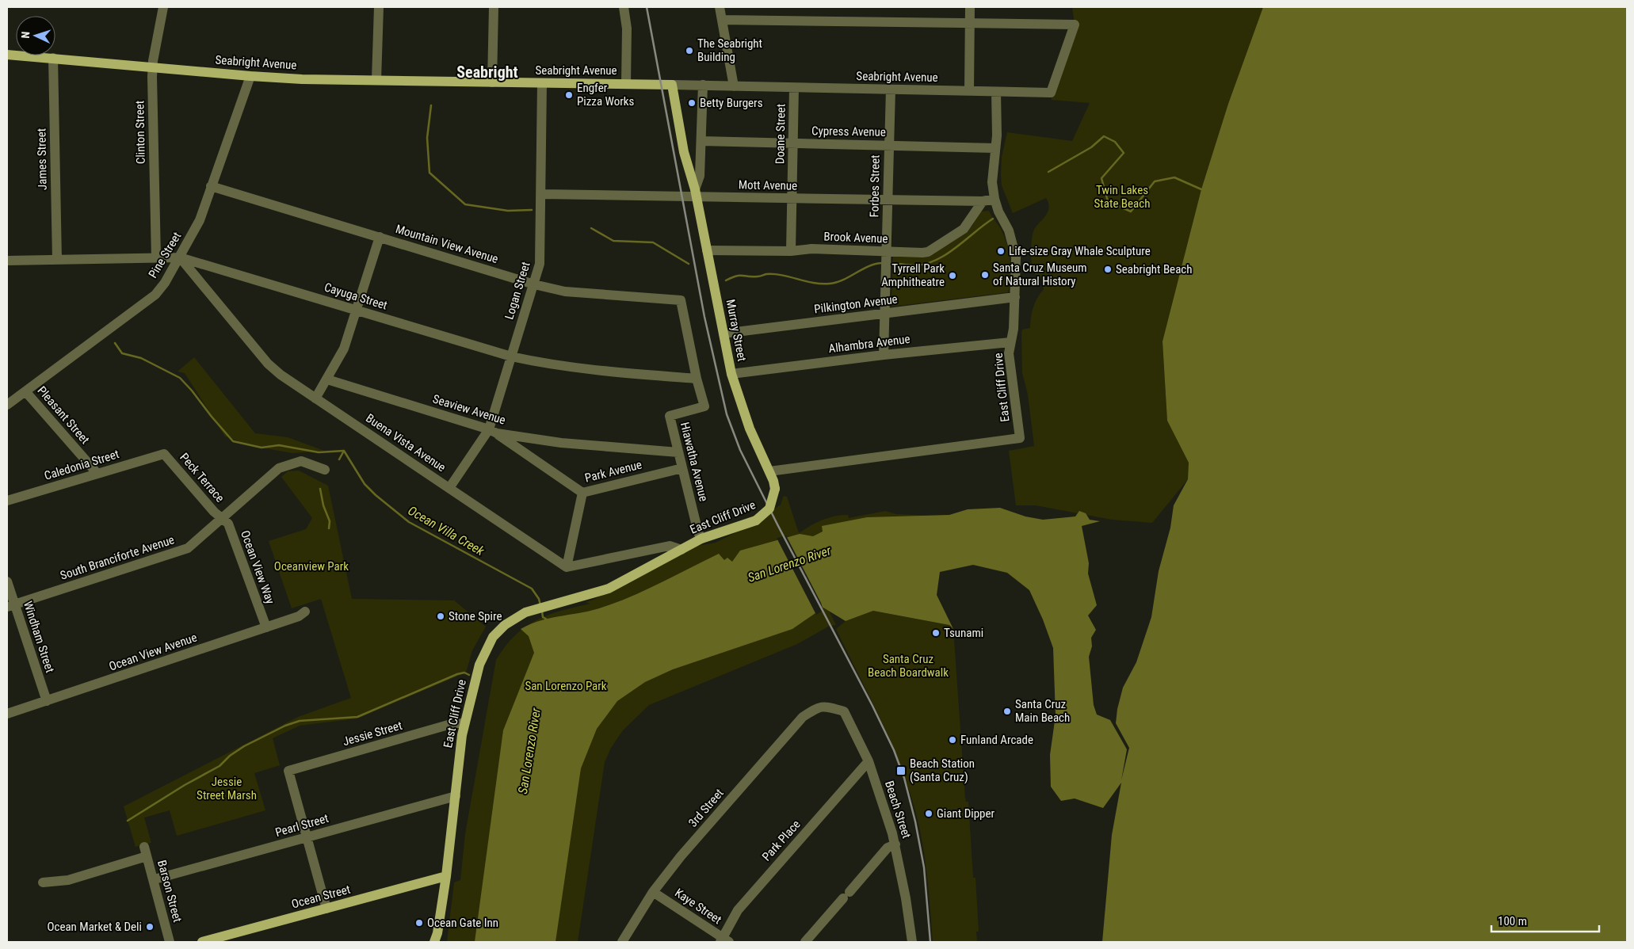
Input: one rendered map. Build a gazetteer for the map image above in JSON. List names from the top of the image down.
{
  "streets": {
    "main road": [
      "Seabright Avenue",
      "Murray Street",
      "East Cliff Drive",
      "Ocean Street"
    ],
    "street": [
      "Cypress Avenue",
      "Clinton Street",
      "Doane Street",
      "James Street",
      "Mott Avenue",
      "Forbes Street",
      "Brook Avenue",
      "Mountain View Avenue",
      "Pine Street",
      "Logan Street",
      "Cayuga Street",
      "Pilkington Avenue",
      "Alhambra Avenue",
      "Seaview Avenue",
      "Pleasant Street",
      "Buena Vista Avenue",
      "Hiawatha Avenue",
      "Caledonia Street",
      "Park Avenue",
      "Peck Terrace",
      "South Branciforte Avenue",
      "Ocean View Way",
      "Windham Street",
      "Ocean View Avenue",
      "Jessie Street",
      "3rd Street",
      "Beach Street",
      "Pearl Street",
      "Park Place",
      "Barson Street",
      "Kaye Street"
    ]
  },
  "crossings": [
    ["Seabright Avenue", "Clinton Street"],
    ["Seabright Avenue", "Doane Street"],
    ["Seabright Avenue", "James Street"],
    ["Seabright Avenue", "Forbes Street"],
    ["Seabright Avenue", "Pine Street"],
    ["Seabright Avenue", "Logan Street"],
    ["Seabright Avenue", "Murray Street"],
    ["Seabright Avenue", "East Cliff Drive"],
    ["Cypress Avenue", "Doane Street"],
    ["Cypress Avenue", "Forbes Street"],
    ["Cypress Avenue", "Murray Street"],
    ["Cypress Avenue", "East Cliff Drive"],
    ["Clinton Street", "Cayuga Street"],
    ["Doane Street", "Mott Avenue"],
    ["Doane Street", "Brook Avenue"],
    ["James Street", "Cayuga Street"],
    ["Mott Avenue", "Forbes Street"],
    ["Mott Avenue", "Brook Avenue"],
    ["Mott Avenue", "Logan Street"],
    ["Mott Avenue", "Murray Street"],
    ["Mott Avenue", "East Cliff Drive"],
    ["Forbes Street", "Brook Avenue"],
    ["Forbes Street", "Pilkington Avenue"],
    ["Forbes Street", "Alhambra Avenue"],
    ["Brook Avenue", "Murray Street"],
    ["Mountain View Avenue", "Pine Street"],
    ["Mountain View Avenue", "Logan Street"],
    ["Mountain View Avenue", "Hiawatha Avenue"],
    ["Pine Street", "Cayuga Street"],
    ["Pine Street", "Pleasant Street"],
    ["Pine Street", "Buena Vista Avenue"],
    ["Logan Street", "Cayuga Street"],
    ["Logan Street", "Seaview Avenue"],
    ["Logan Street", "Buena Vista Avenue"],
    ["Logan Street", "Park Avenue"],
    ["Cayuga Street", "Buena Vista Avenue"],
    ["Cayuga Street", "Hiawatha Avenue"],
    ["Pilkington Avenue", "Murray Street"],
    ["Pilkington Avenue", "East Cliff Drive"],
    ["Murray Street", "Alhambra Avenue"],
    ["Murray Street", "East Cliff Drive"],
    ["Alhambra Avenue", "East Cliff Drive"],
    ["East Cliff Drive", "Hiawatha Avenue"],
    ["East Cliff Drive", "Jessie Street"],
    ["East Cliff Drive", "Pearl Street"],
    ["East Cliff Drive", "Ocean Street"],
    ["Seaview Avenue", "Hiawatha Avenue"],
    ["Seaview Avenue", "Park Avenue"],
    ["Pleasant Street", "Caledonia Street"],
    ["Hiawatha Avenue", "Park Avenue"],
    ["Caledonia Street", "Peck Terrace"],
    ["Peck Terrace", "South Branciforte Avenue"],
    ["Peck Terrace", "Ocean View Way"],
    ["South Branciforte Avenue", "Ocean View Way"],
    ["South Branciforte Avenue", "Windham Street"],
    ["Ocean View Way", "Ocean View Avenue"],
    ["Windham Street", "Ocean View Avenue"],
    ["Jessie Street", "Pearl Street"],
    ["3rd Street", "Beach Street"],
    ["3rd Street", "Kaye Street"],
    ["Beach Street", "Park Place"],
    ["Pearl Street", "Barson Street"],
    ["Park Place", "Kaye Street"]
  ],
  "districts": ["Seabright"],
  "water": ["Ocean Villa Creek", "San Lorenzo River"],
  "parks": [
    "Twin Lakes State Beach",
    "Oceanview Park",
    "Santa Cruz Beach Boardwalk",
    "San Lorenzo Park",
    "Jessie Street Marsh"
  ],
  "places": {
    "other": [
      "The Seabright Building",
      "Engfer Pizza Works",
      "Betty Burgers",
      "Life-size Gray Whale Sculpture",
      "Seabright Beach",
      "Santa Cruz Museum of Natural History",
      "Tyrrell Park Amphitheatre",
      "Stone Spire",
      "Tsunami",
      "Santa Cruz Main Beach",
      "Funland Arcade",
      "Giant Dipper",
      "Ocean Gate Inn",
      "Ocean Market & Deli"
    ],
    "transit": ["Beach Station (Santa Cruz)"]
  },
  "scale_bar": "100 m",
  "north": "left"
}
